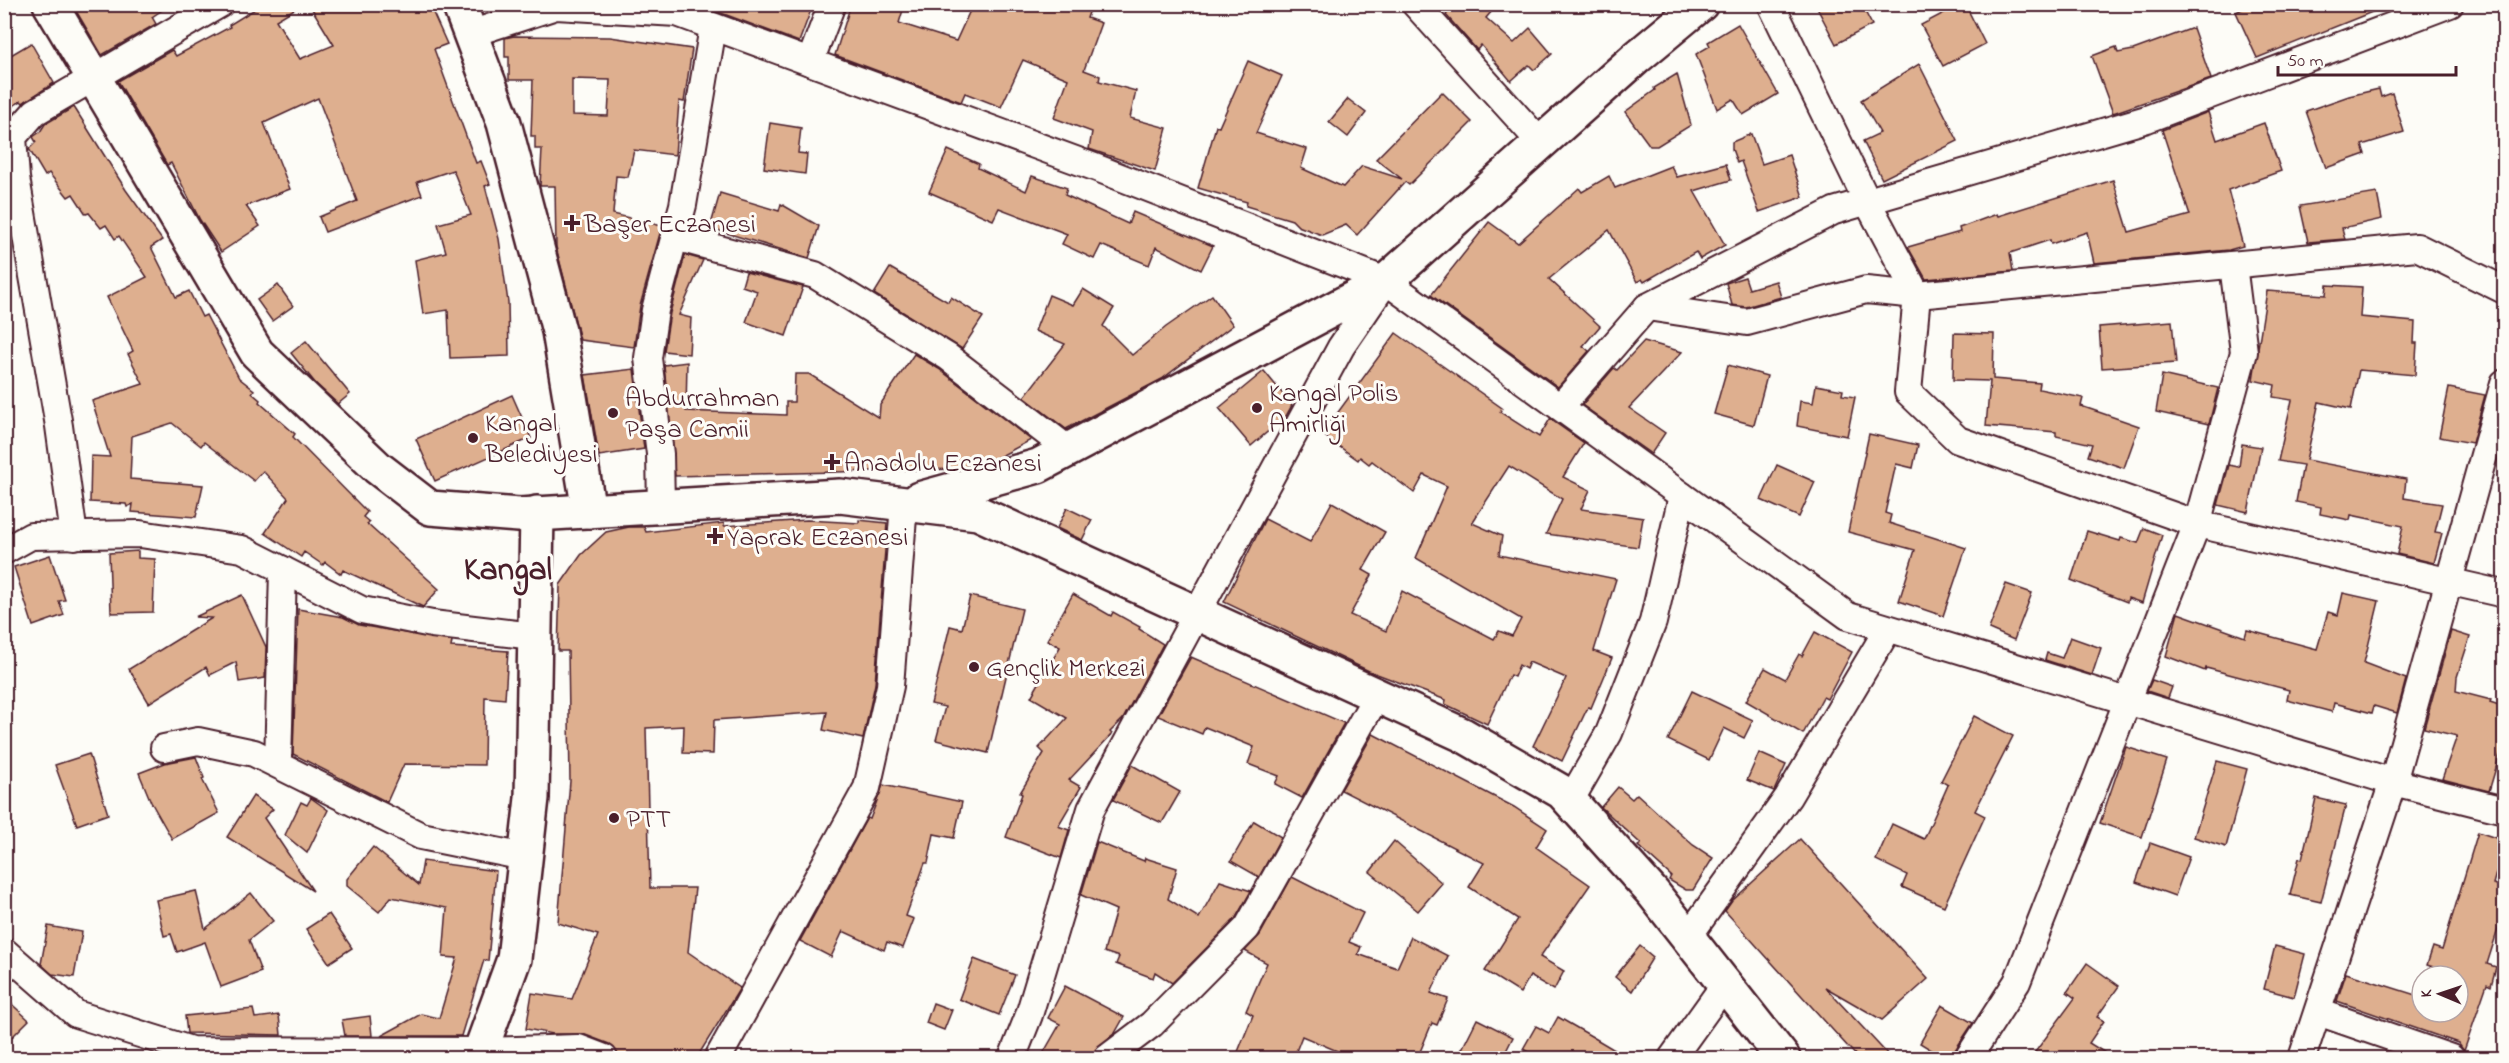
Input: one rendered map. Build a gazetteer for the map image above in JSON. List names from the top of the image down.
{
  "districts": ["Kangal"],
  "places": {
    "health": ["Başer Eczanesi", "Anadolu Eczanesi", "Yaprak Eczanesi"],
    "other": [
      "Kangal Polis Amirliği",
      "Abdurrahman Paşa Camii",
      "Kangal Belediyesi",
      "Gençlik Merkezi",
      "PTT"
    ]
  },
  "scale_bar": "50 m",
  "north": "left"
}
